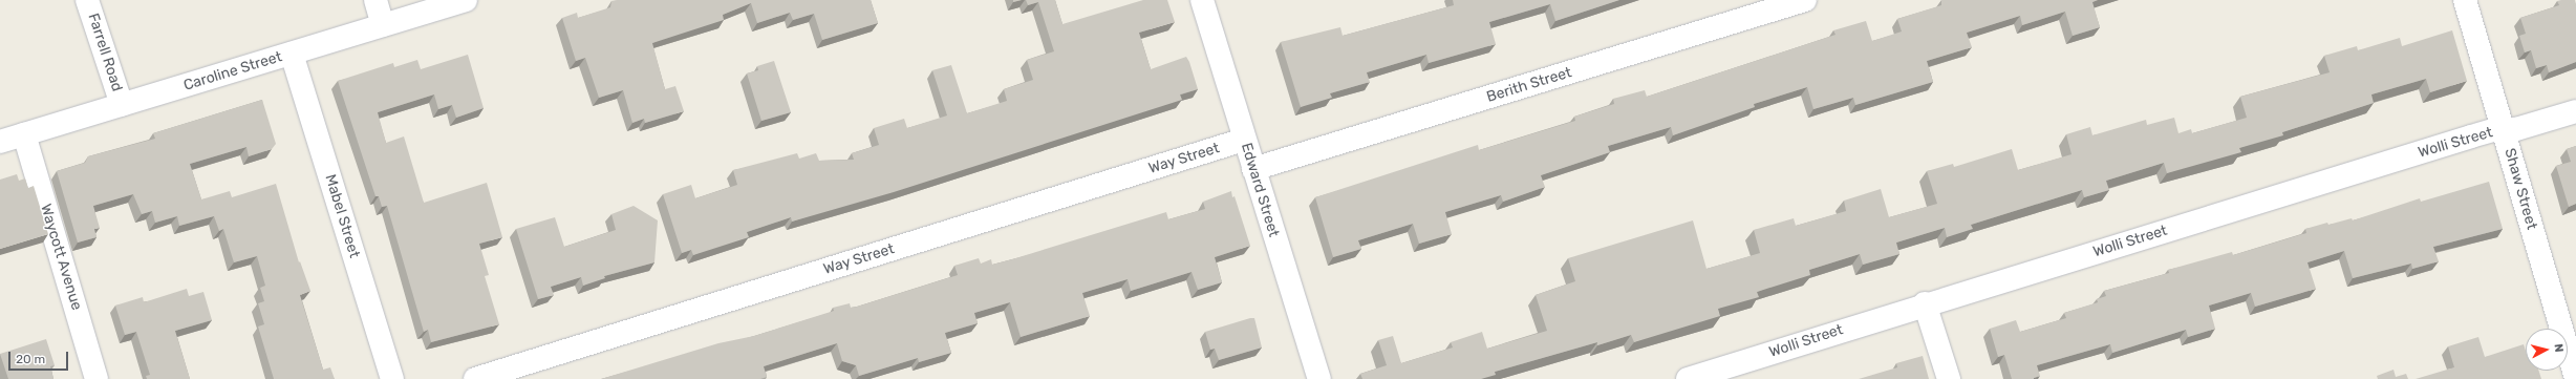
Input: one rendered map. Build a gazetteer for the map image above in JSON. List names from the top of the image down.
{
  "streets": {
    "street": [
      "Farrell Road",
      "Caroline Street",
      "Berith Street",
      "Wolli Street",
      "Way Street",
      "Shaw Street",
      "Edward Street",
      "Mabel Street",
      "Waycott Avenue"
    ]
  },
  "crossings": [
    ["Farrell Road", "Caroline Street"],
    ["Caroline Street", "Mabel Street"],
    ["Caroline Street", "Waycott Avenue"],
    ["Berith Street", "Edward Street"],
    ["Wolli Street", "Shaw Street"],
    ["Way Street", "Edward Street"]
  ],
  "scale_bar": "20 m",
  "north": "right"
}
